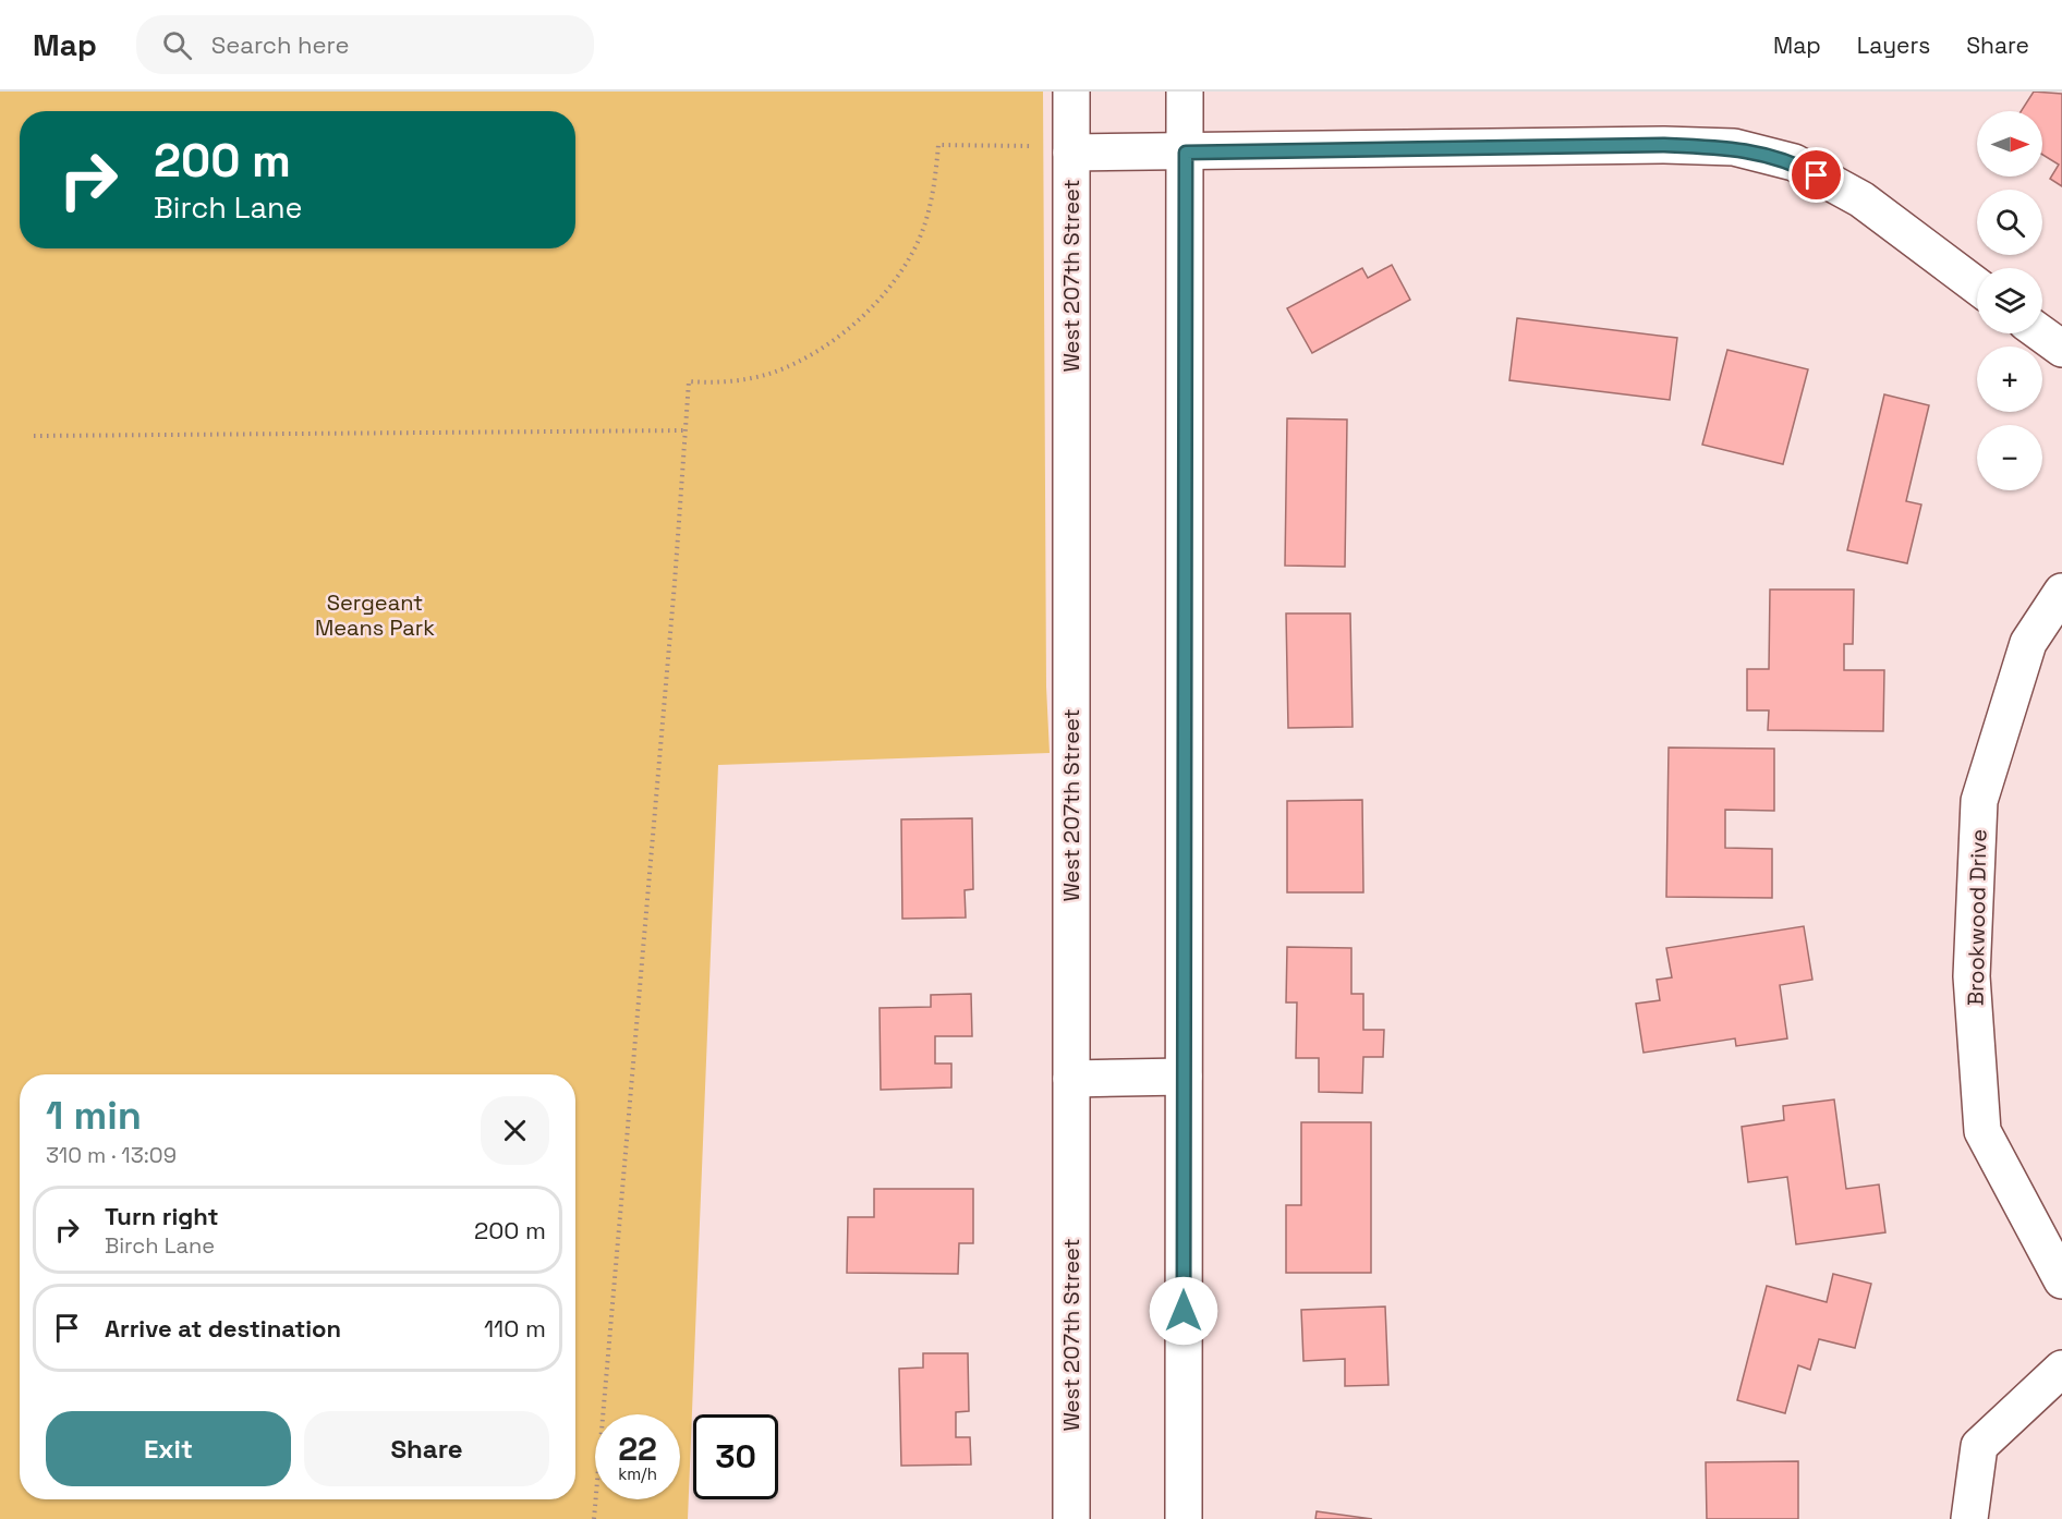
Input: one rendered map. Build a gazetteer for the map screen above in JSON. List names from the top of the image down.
{
  "streets": {
    "street": ["West 207th Street", "Brookwood Drive"]
  },
  "parks": ["Sergeant Means Park"],
  "north": "right",
  "page": {
    "header": "Map",
    "search": "Search here",
    "nav": ["Map", "Layers", "Share"],
    "map_buttons": ["+", "−"],
    "turn": ["200 m", "Birch Lane"],
    "heading": ["1 min", "310 m · 13:09"],
    "list": [
      {
        "name": "Turn right",
        "note": "Birch Lane",
        "value": "200 m"
      },
      {
        "name": "Arrive at destination",
        "value": "110 m"
      }
    ],
    "buttons": ["Exit", "Share"],
    "speed": "22 km/h",
    "limit": "30"
  }
}
